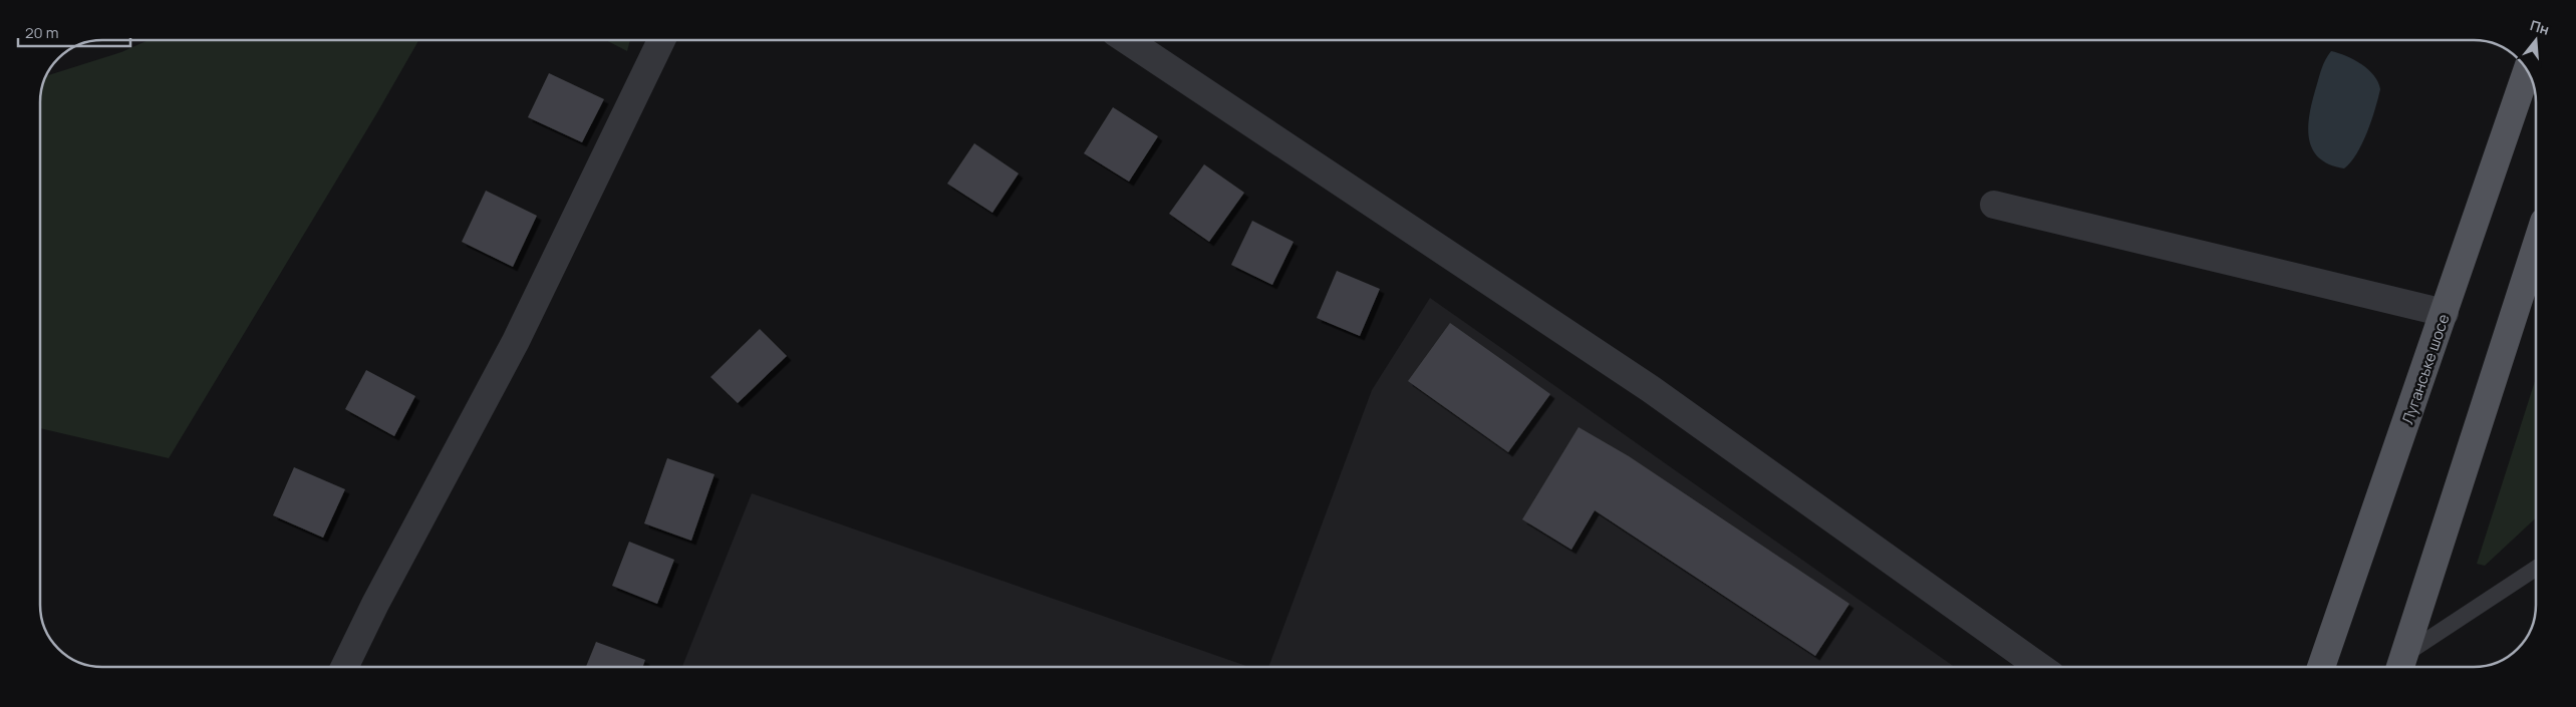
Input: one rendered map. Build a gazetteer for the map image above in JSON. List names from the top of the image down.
{
  "streets": {
    "main road": ["Луганське шосе"]
  },
  "scale_bar": "20 m",
  "north": "top"
}
